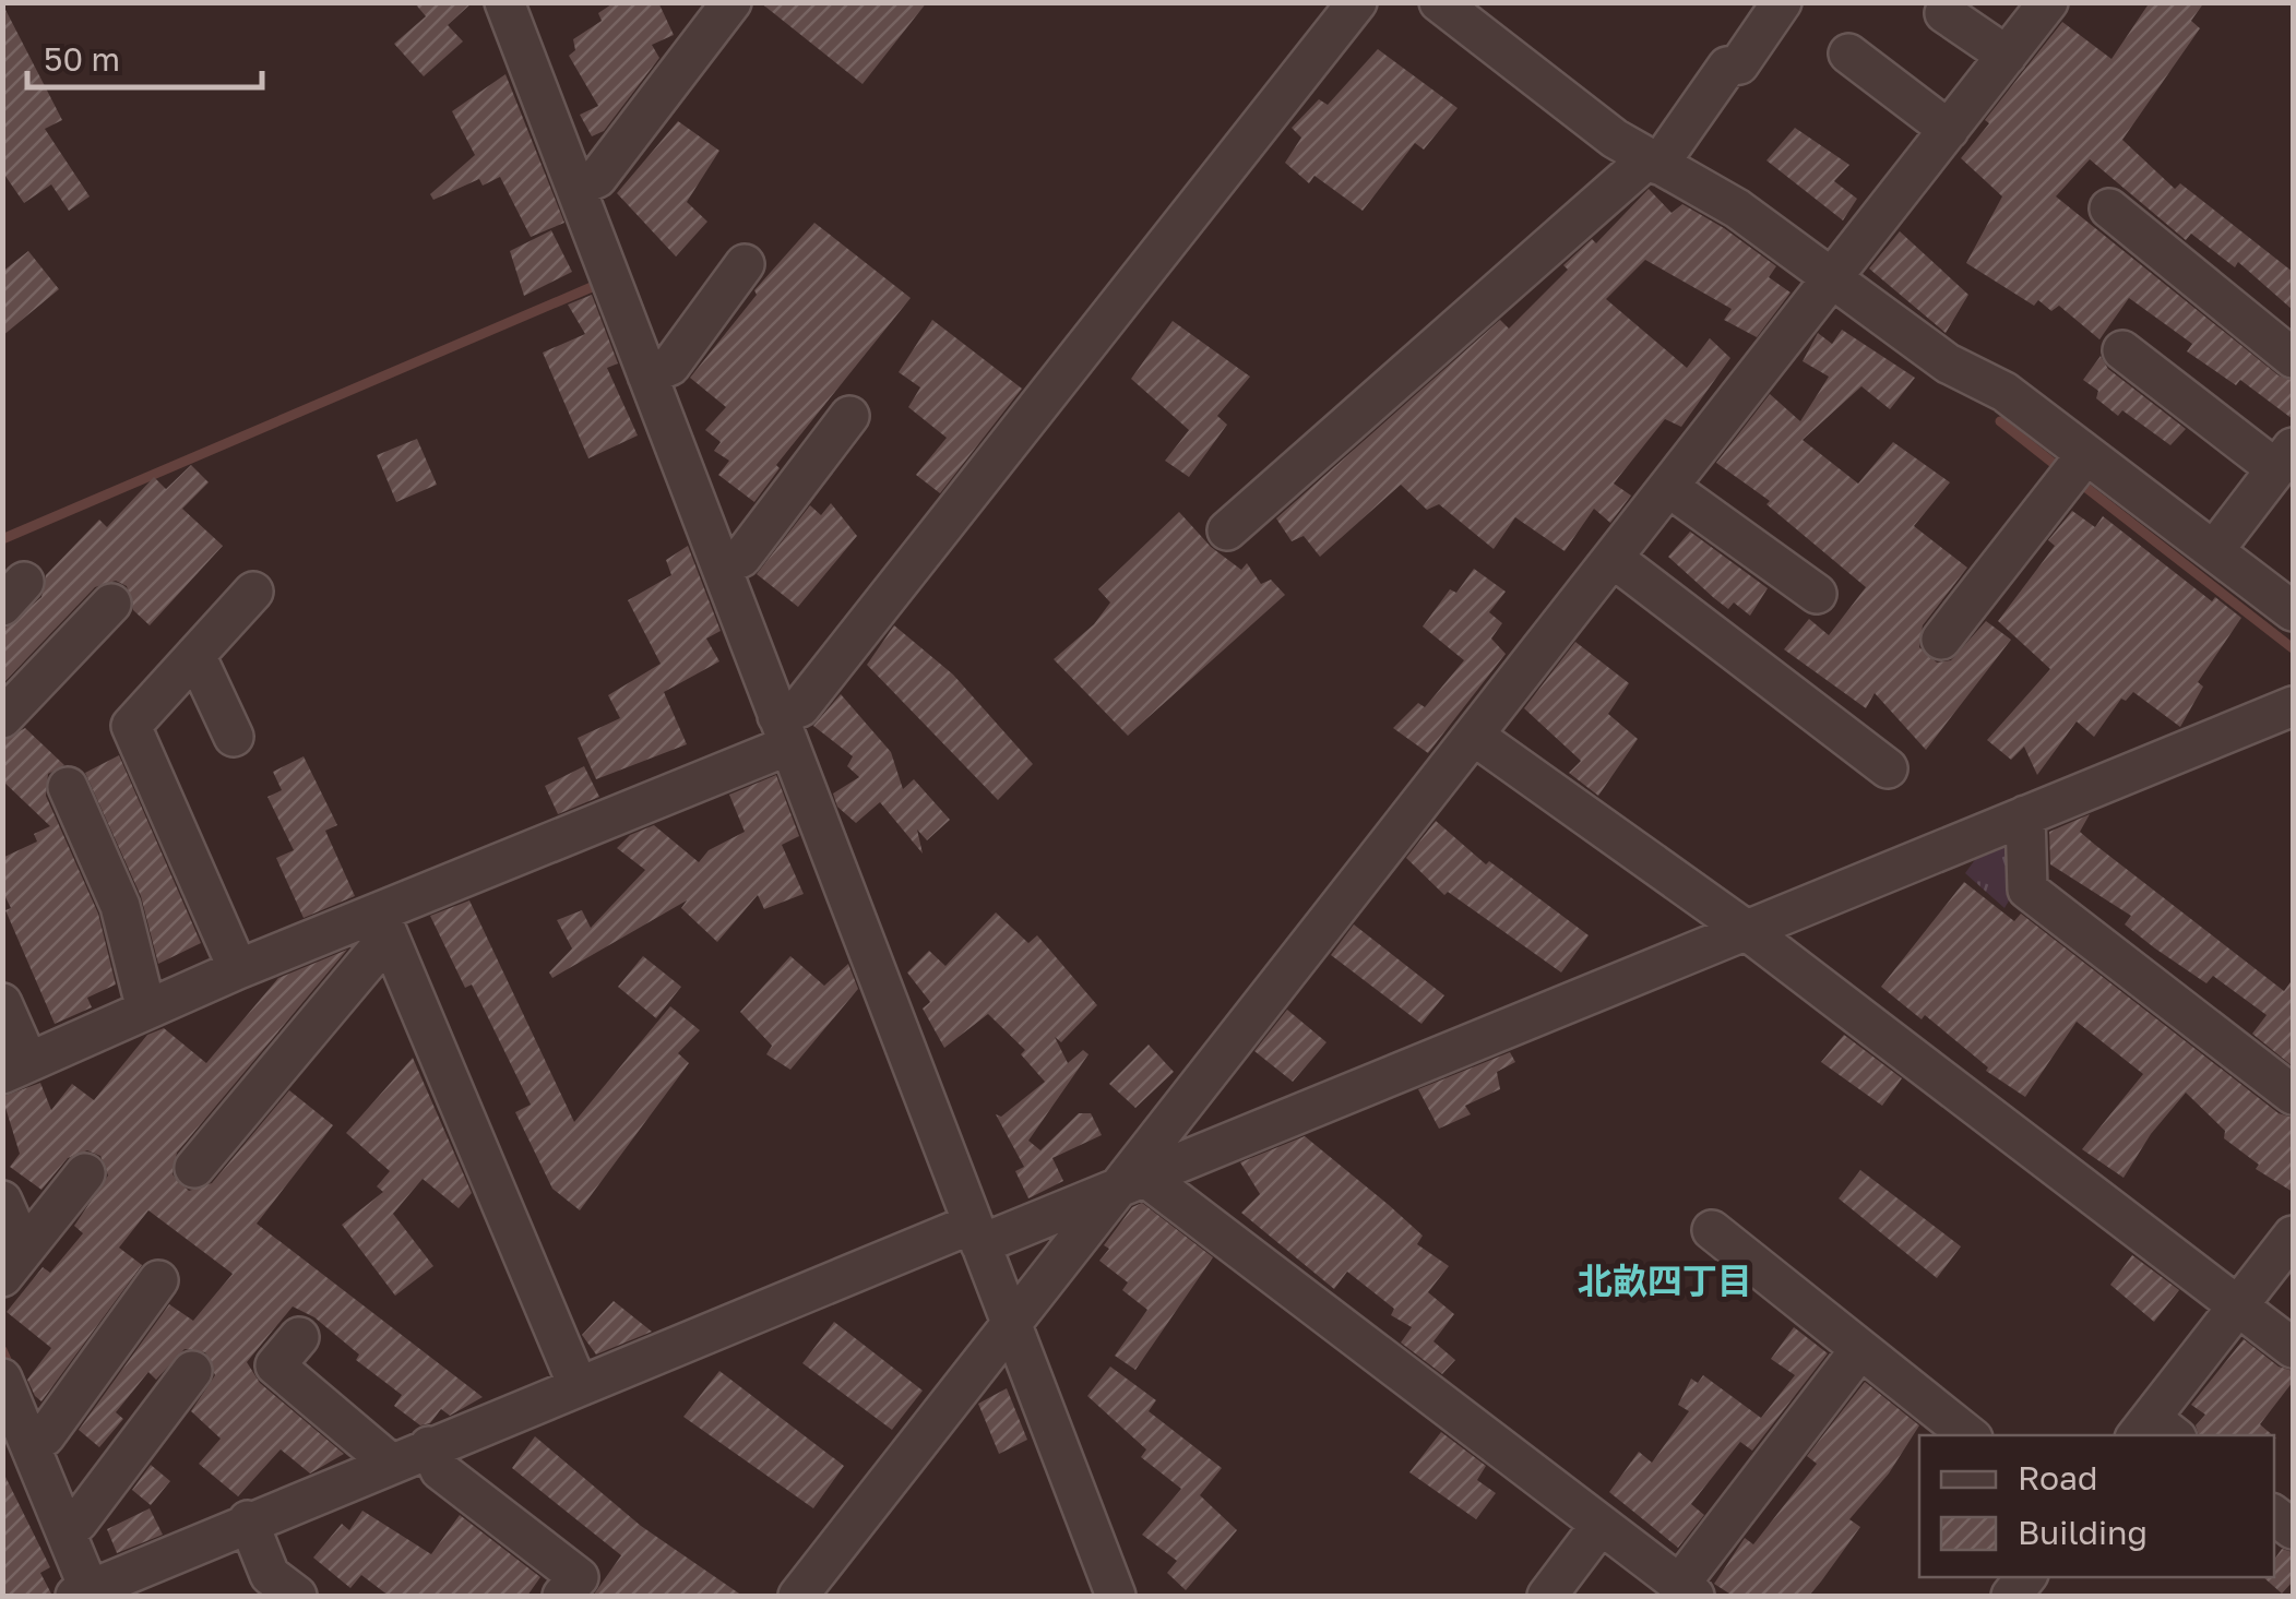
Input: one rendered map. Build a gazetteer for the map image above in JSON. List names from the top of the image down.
{
  "districts": ["北畝四丁目"],
  "legend": ["Road", "Building"],
  "scale_bar": "50 m"
}
